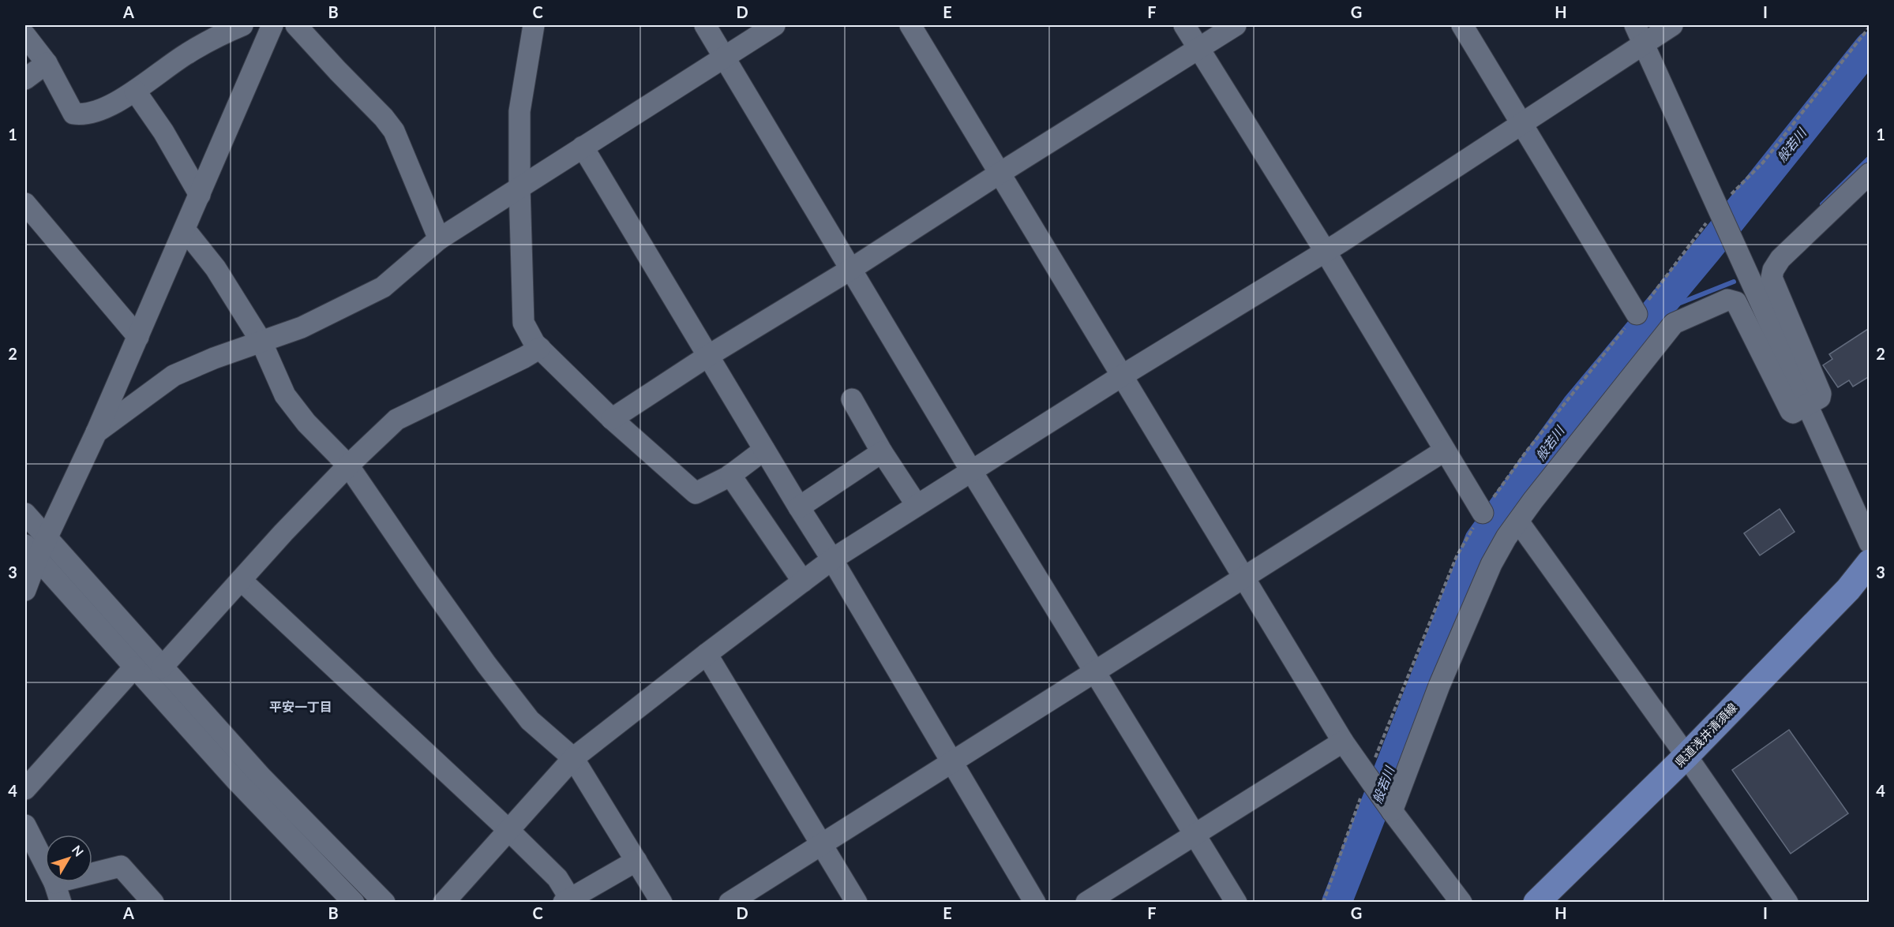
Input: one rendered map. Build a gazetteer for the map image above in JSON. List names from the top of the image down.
{
  "streets": {
    "main road": ["県道浅井清須線"]
  },
  "districts": ["平安一丁目"],
  "water": ["般若川"],
  "north": "top right",
  "grid": {
    "columns": [
      "A",
      "B",
      "C",
      "D",
      "E",
      "F",
      "G",
      "H",
      "I"
    ],
    "rows": [
      "1",
      "2",
      "3",
      "4"
    ]
  }
}
